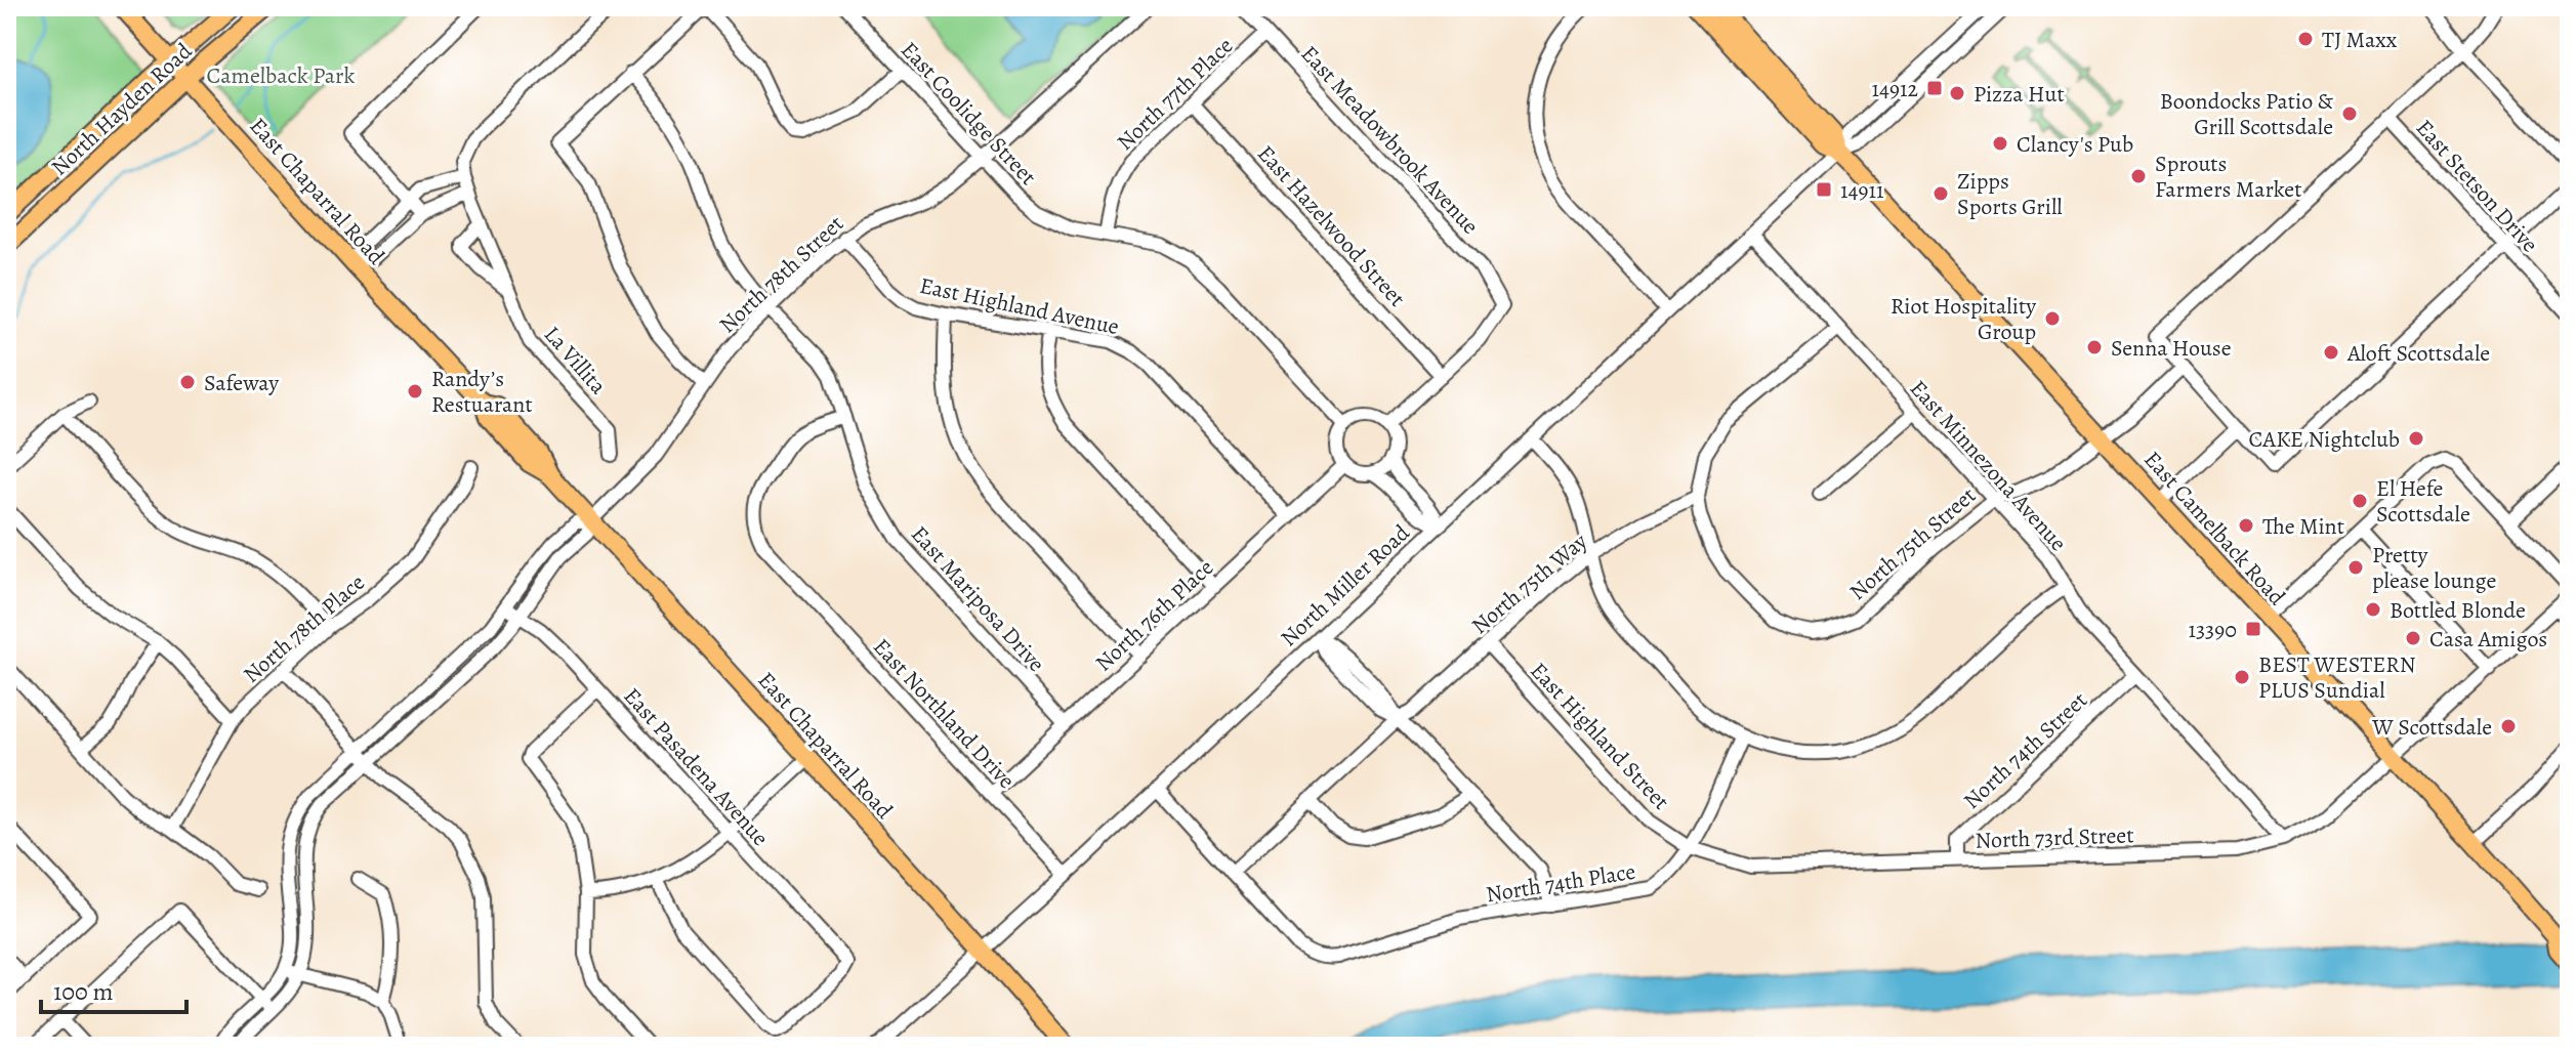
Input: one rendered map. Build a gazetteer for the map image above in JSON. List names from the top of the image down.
{
  "streets": {
    "main road": ["North Hayden Road", "East Chaparral Road", "East Camelback Road"],
    "street": [
      "North 77th Place",
      "East Coolidge Street",
      "East Meadowbrook Avenue",
      "East Stetson Drive",
      "East Hazelwood Street",
      "North 78th Street",
      "East Highland Avenue",
      "La Villita",
      "East Minnezona Avenue",
      "North 75th Street",
      "North 75th Way",
      "North Miller Road",
      "East Mariposa Drive",
      "North 76th Place",
      "North 78th Place",
      "East Northland Drive",
      "East Highland Street",
      "North 74th Street",
      "East Pasadena Avenue",
      "North 73rd Street",
      "North 74th Place"
    ]
  },
  "crossings": [
    ["North 77th Place", "East Coolidge Street"],
    ["North 77th Place", "East Meadowbrook Avenue"],
    ["North 77th Place", "East Hazelwood Street"],
    ["North Hayden Road", "East Chaparral Road"],
    ["East Coolidge Street", "North 78th Street"],
    ["East Coolidge Street", "North 76th Place"],
    ["East Meadowbrook Avenue", "East Hazelwood Street"],
    ["East Chaparral Road", "North 78th Street"],
    ["East Chaparral Road", "North Miller Road"],
    ["North 78th Street", "East Highland Avenue"],
    ["North 78th Street", "East Mariposa Drive"],
    ["North 78th Street", "East Pasadena Avenue"],
    ["East Highland Avenue", "North 76th Place"],
    ["East Minnezona Avenue", "North 75th Street"],
    ["East Minnezona Avenue", "North 75th Way"],
    ["East Minnezona Avenue", "North Miller Road"],
    ["East Minnezona Avenue", "North 74th Street"],
    ["East Minnezona Avenue", "North 73rd Street"],
    ["East Camelback Road", "North 75th Street"],
    ["East Camelback Road", "North Miller Road"],
    ["East Camelback Road", "North 73rd Street"],
    ["North 75th Street", "North 75th Way"],
    ["North 75th Way", "East Highland Street"],
    ["North 75th Way", "North 74th Place"],
    ["North Miller Road", "East Northland Drive"],
    ["East Mariposa Drive", "North 76th Place"],
    ["East Mariposa Drive", "East Northland Drive"],
    ["North 76th Place", "East Northland Drive"],
    ["East Highland Street", "North 73rd Street"],
    ["East Highland Street", "North 74th Place"],
    ["North 74th Street", "North 73rd Street"],
    ["North 73rd Street", "North 74th Place"]
  ],
  "parks": ["Camelback Park"],
  "places": {
    "other": [
      "TJ Maxx",
      "Pizza Hut",
      "Boondocks Patio & Grill Scottsdale",
      "Clancy's Pub",
      "Sprouts Farmers Market",
      "Zipps Sports Grill",
      "Riot Hospitality Group",
      "Senna House",
      "Aloft Scottsdale",
      "Safeway",
      "Randy’s Restuarant",
      "CAKE Nightclub",
      "El Hefe Scottsdale",
      "The Mint",
      "Pretty please lounge",
      "Bottled Blonde",
      "Casa Amigos",
      "BEST WESTERN PLUS Sundial",
      "W Scottsdale"
    ],
    "transit": ["14912", "14911", "13390"]
  },
  "scale_bar": "100 m"
}
